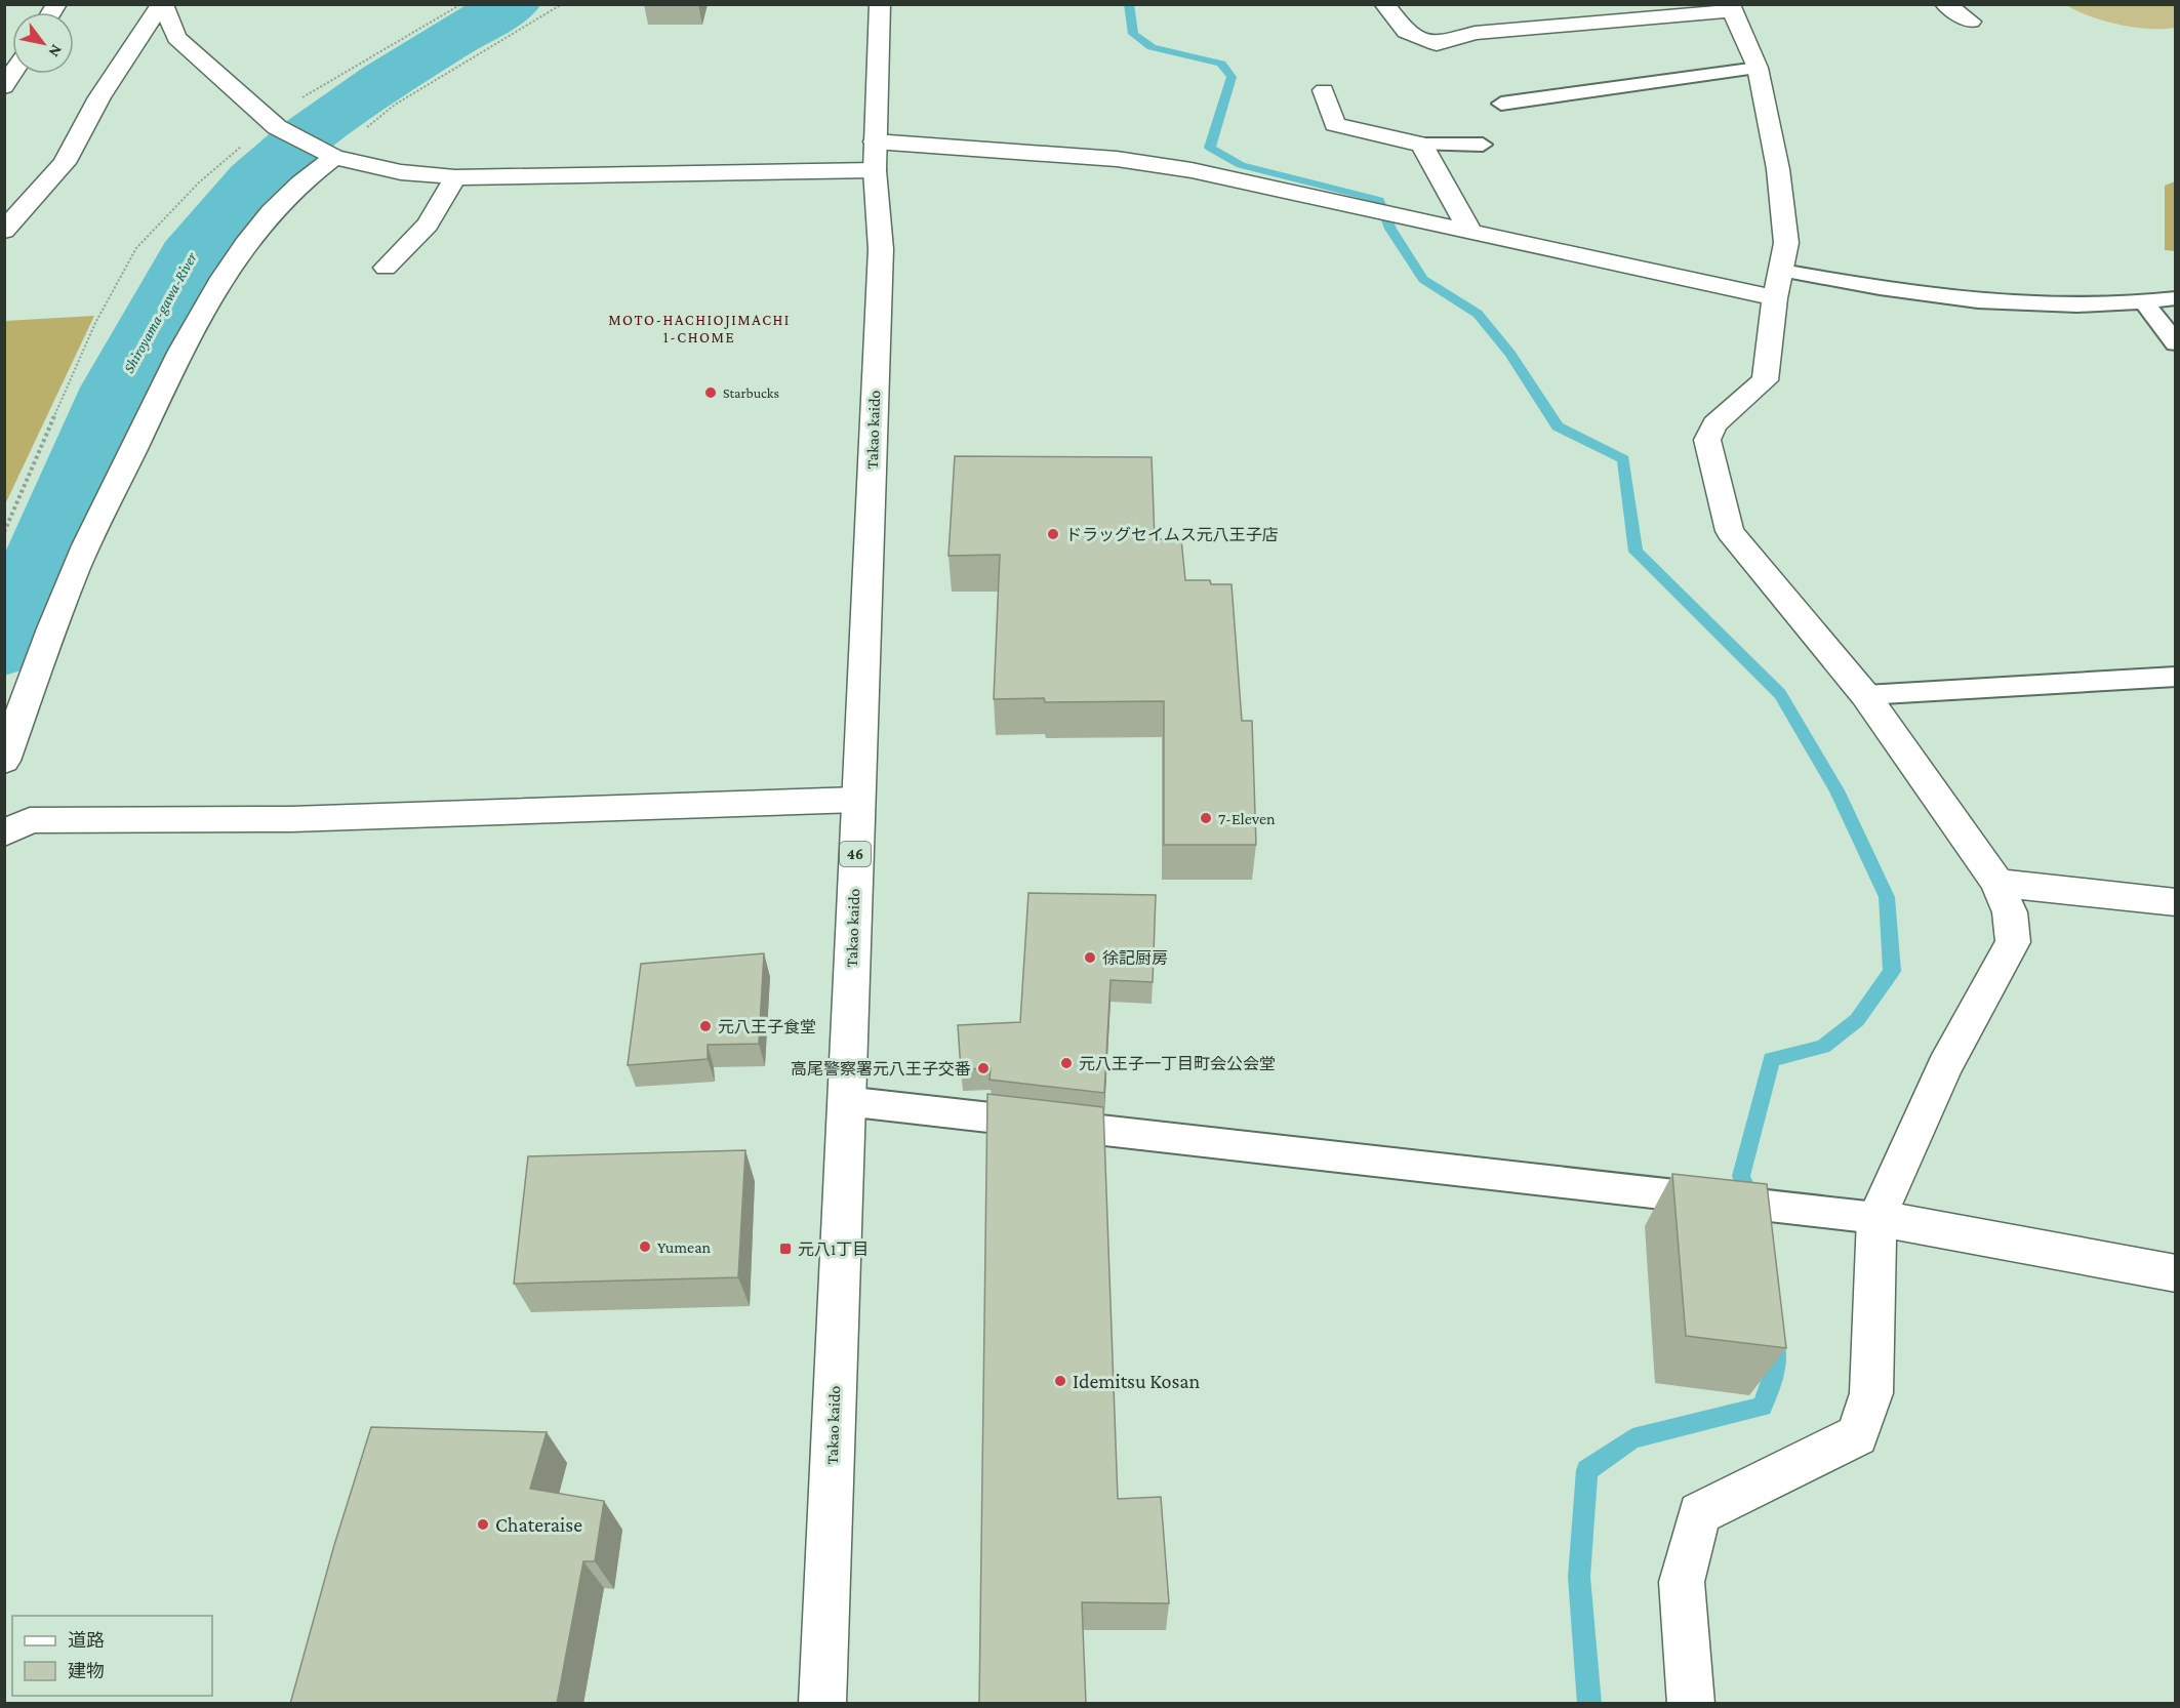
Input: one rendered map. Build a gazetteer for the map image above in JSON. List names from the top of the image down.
{
  "streets": {
    "main road": ["Takao kaido", "46"]
  },
  "districts": ["MOTO-HACHIOJIMACHI 1-CHOME"],
  "water": ["Shiroyama-gawa-River"],
  "places": {
    "other": [
      "Starbucks",
      "ドラッグセイムス元八王子店",
      "7-Eleven",
      "徐記厨房",
      "元八王子食堂",
      "元八王子一丁目町会公会堂",
      "高尾警察署元八王子交番",
      "Yumean",
      "Idemitsu Kosan",
      "Chateraise"
    ],
    "transit": ["元八1丁目"]
  },
  "legend": ["道路", "建物"],
  "north": "bottom right"
}
